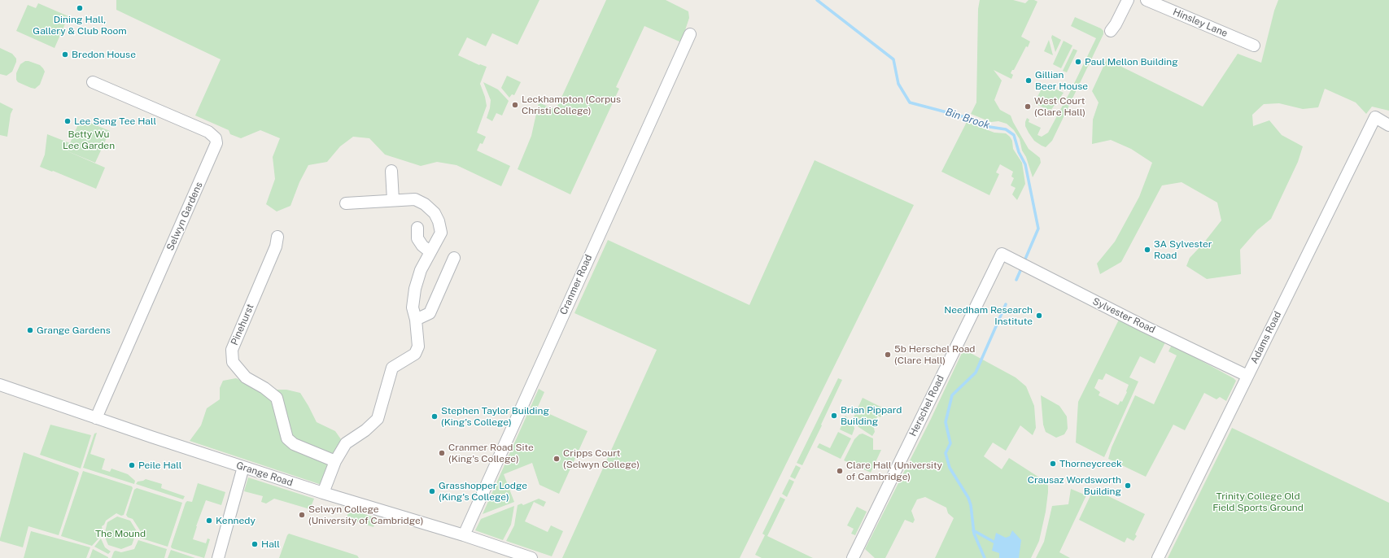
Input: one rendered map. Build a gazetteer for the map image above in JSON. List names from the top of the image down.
{
  "streets": {
    "street": [
      "Hinsley Lane",
      "Selwyn Gardens",
      "Cranmer Road",
      "Sylvester Road",
      "Pinehurst",
      "Adams Road",
      "Herschel Road",
      "Grange Road"
    ]
  },
  "crossings": [
    ["Selwyn Gardens", "Grange Road"],
    ["Cranmer Road", "Grange Road"],
    ["Sylvester Road", "Adams Road"],
    ["Sylvester Road", "Herschel Road"]
  ],
  "water": ["Bin Brook"],
  "parks": ["Betty Wu Lee Garden", "Trinity College Old Field Sports Ground", "The Mound"],
  "places": [
    "Dining Hall, Gallery & Club Room",
    "Bredon House",
    "Paul Mellon Building",
    "Gillian Beer House",
    "Leckhampton (Corpus Christi College)",
    "West Court (Clare Hall)",
    "Lee Seng Tee Hall",
    "3A Sylvester Road",
    "Needham Research Institute",
    "Grange Gardens",
    "5b Herschel Road (Clare Hall)",
    "Brian Pippard Building",
    "Stephen Taylor Building (King's College)",
    "Cranmer Road Site (King's College)",
    "Cripps Court (Selwyn College)",
    "Thorneycreek",
    "Peile Hall",
    "Clare Hall (University of Cambridge)",
    "Crausaz Wordsworth Building",
    "Grasshopper Lodge (King's College)",
    "Selwyn College (University of Cambridge)",
    "Kennedy",
    "Hall"
  ]
}
